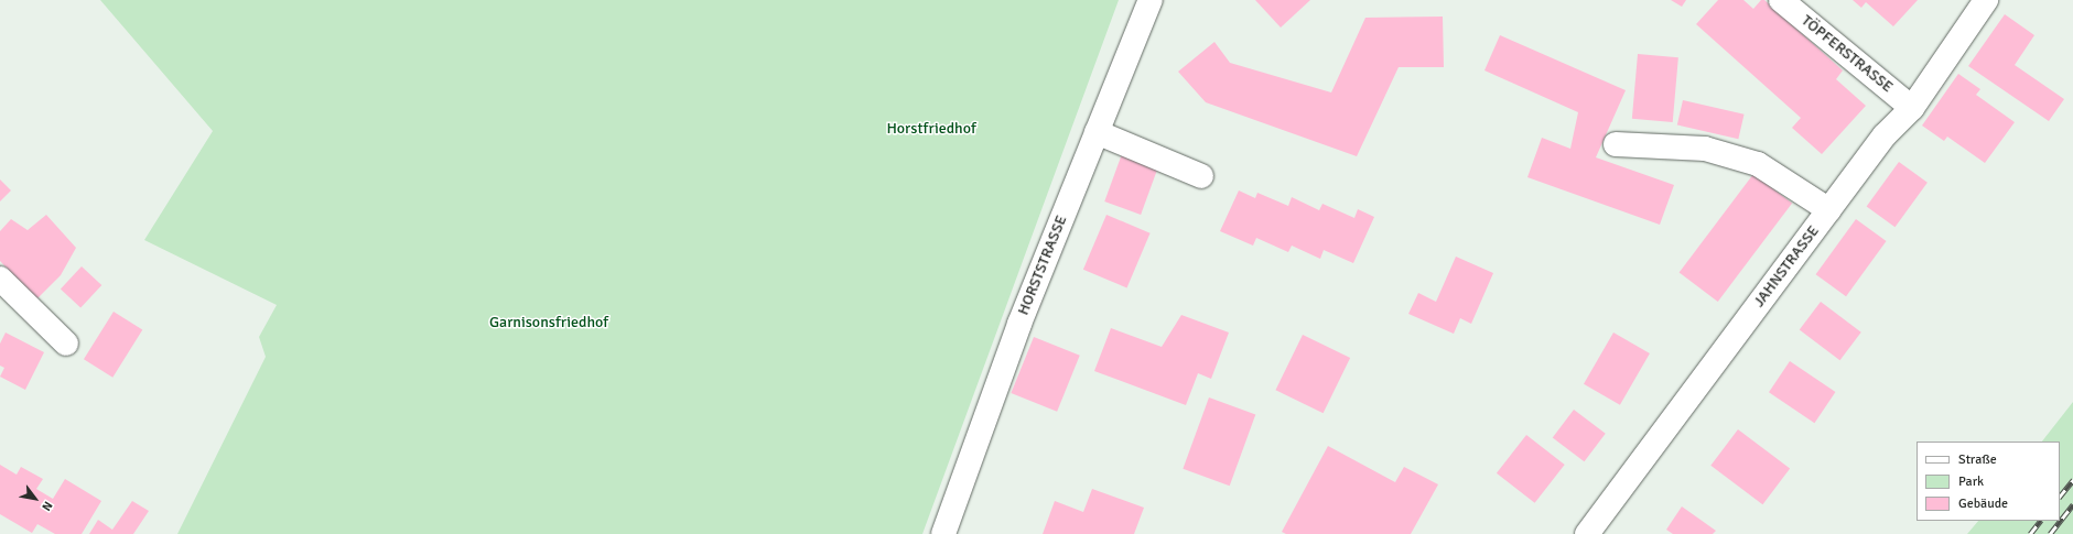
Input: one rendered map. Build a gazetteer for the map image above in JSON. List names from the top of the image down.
{
  "streets": {
    "street": ["TÖPFERSTRASSE", "HORSTSTRASSE", "JAHNSTRASSE"]
  },
  "crossings": [
    ["TÖPFERSTRASSE", "JAHNSTRASSE"]
  ],
  "parks": ["Horstfriedhof", "Garnisonsfriedhof"],
  "legend": ["Straße", "Park", "Gebäude"],
  "north": "bottom right"
}
